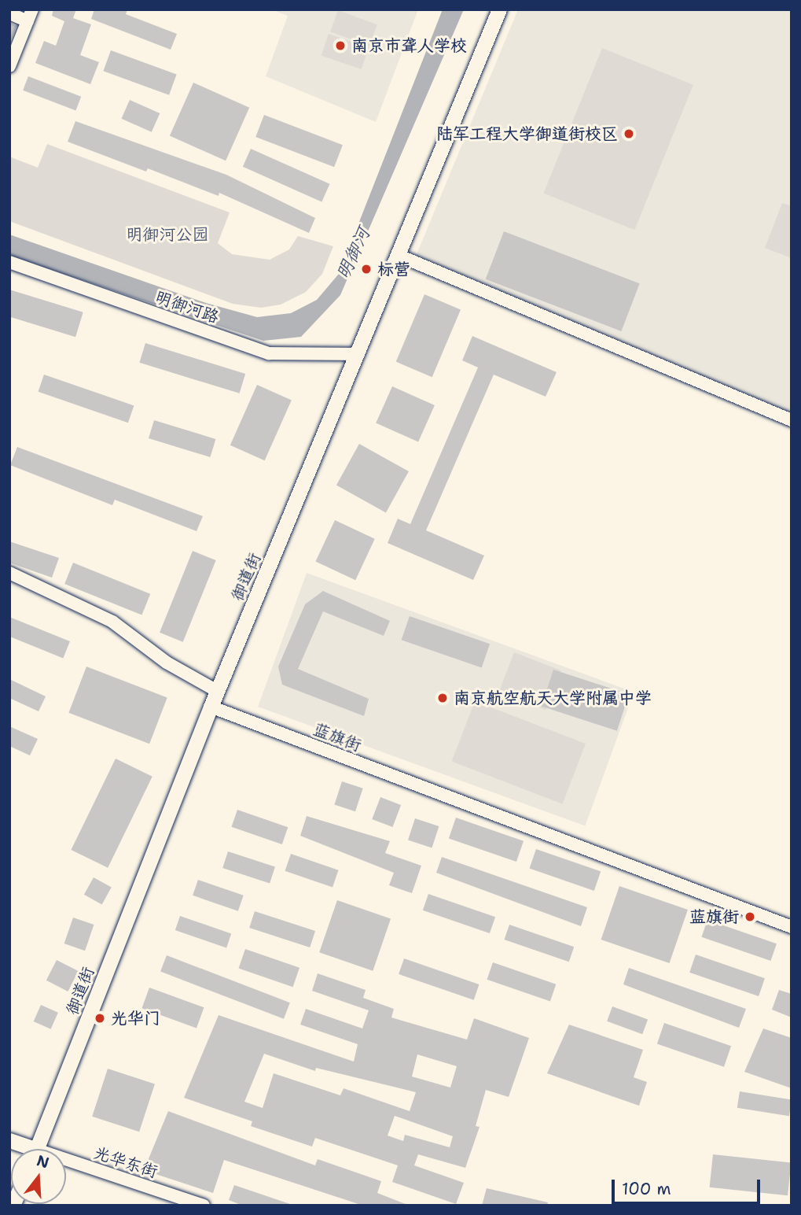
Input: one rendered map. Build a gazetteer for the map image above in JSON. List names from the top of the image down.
{
  "streets": {
    "main road": ["御道街"],
    "street": ["明御河路", "蓝旗街", "光华东街"]
  },
  "crossings": [
    ["明御河路", "御道街"],
    ["御道街", "蓝旗街"]
  ],
  "water": ["明御河"],
  "parks": ["明御河公园"],
  "places": [
    "南京市聋人学校",
    "陆军工程大学御道街校区",
    "标营",
    "南京航空航天大学附属中学",
    "蓝旗街",
    "光华门"
  ],
  "scale_bar": "100 m",
  "north": "top"
}
